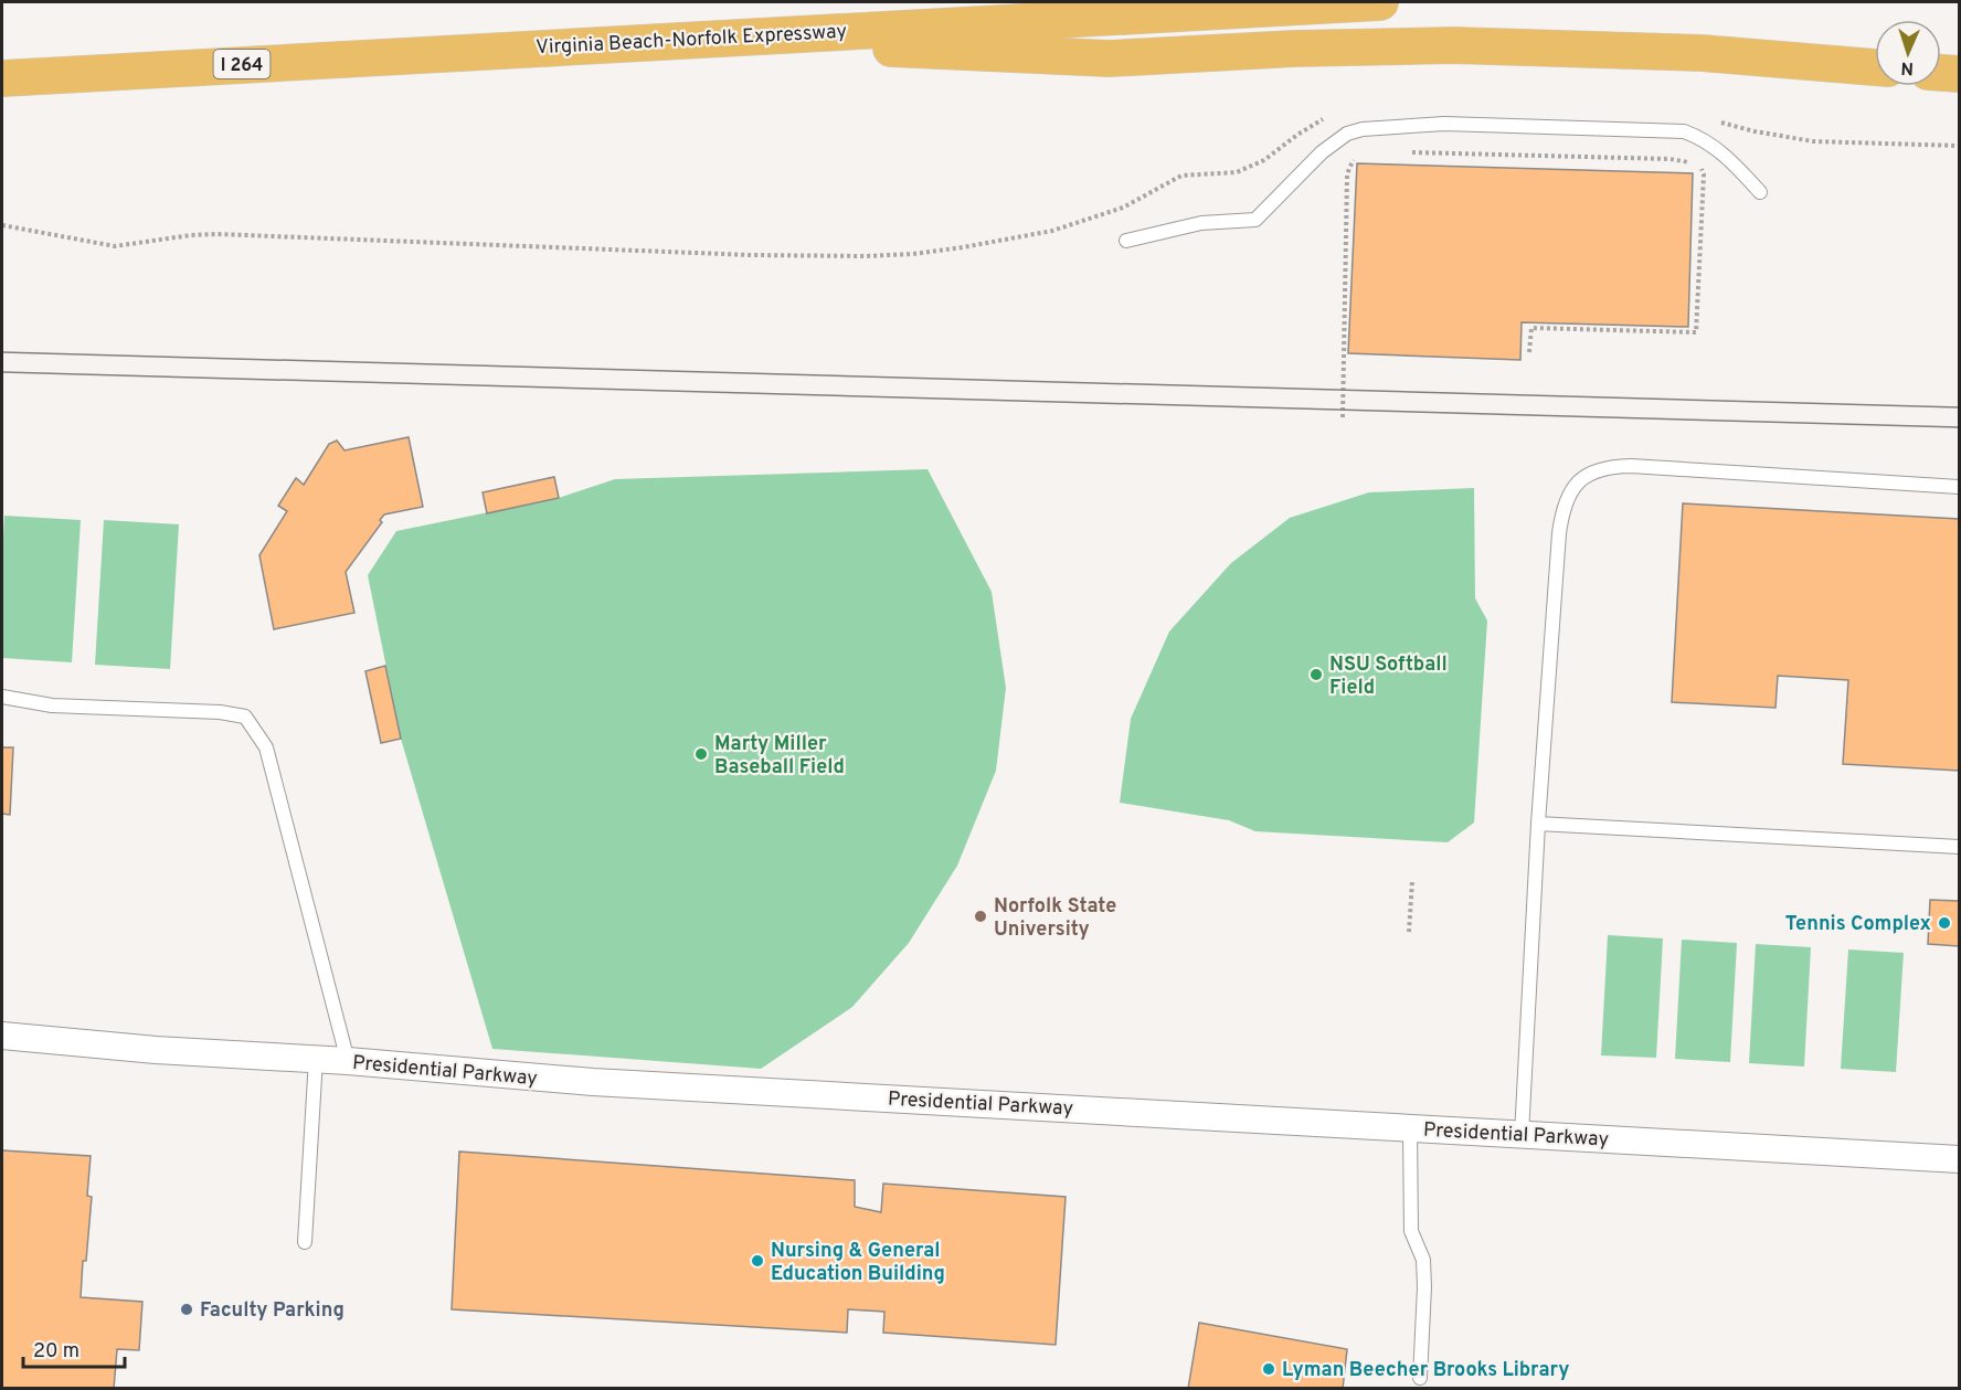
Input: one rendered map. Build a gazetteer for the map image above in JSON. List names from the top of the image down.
{
  "streets": {
    "highway": ["Virginia Beach-Norfolk Expressway", "I 264"],
    "street": ["Presidential Parkway"]
  },
  "places": [
    "NSU Softball Field",
    "Marty Miller Baseball Field",
    "Norfolk State University",
    "Tennis Complex",
    "Nursing & General Education Building",
    "Faculty Parking",
    "Lyman Beecher Brooks Library"
  ],
  "scale_bar": "20 m",
  "north": "bottom"
}
